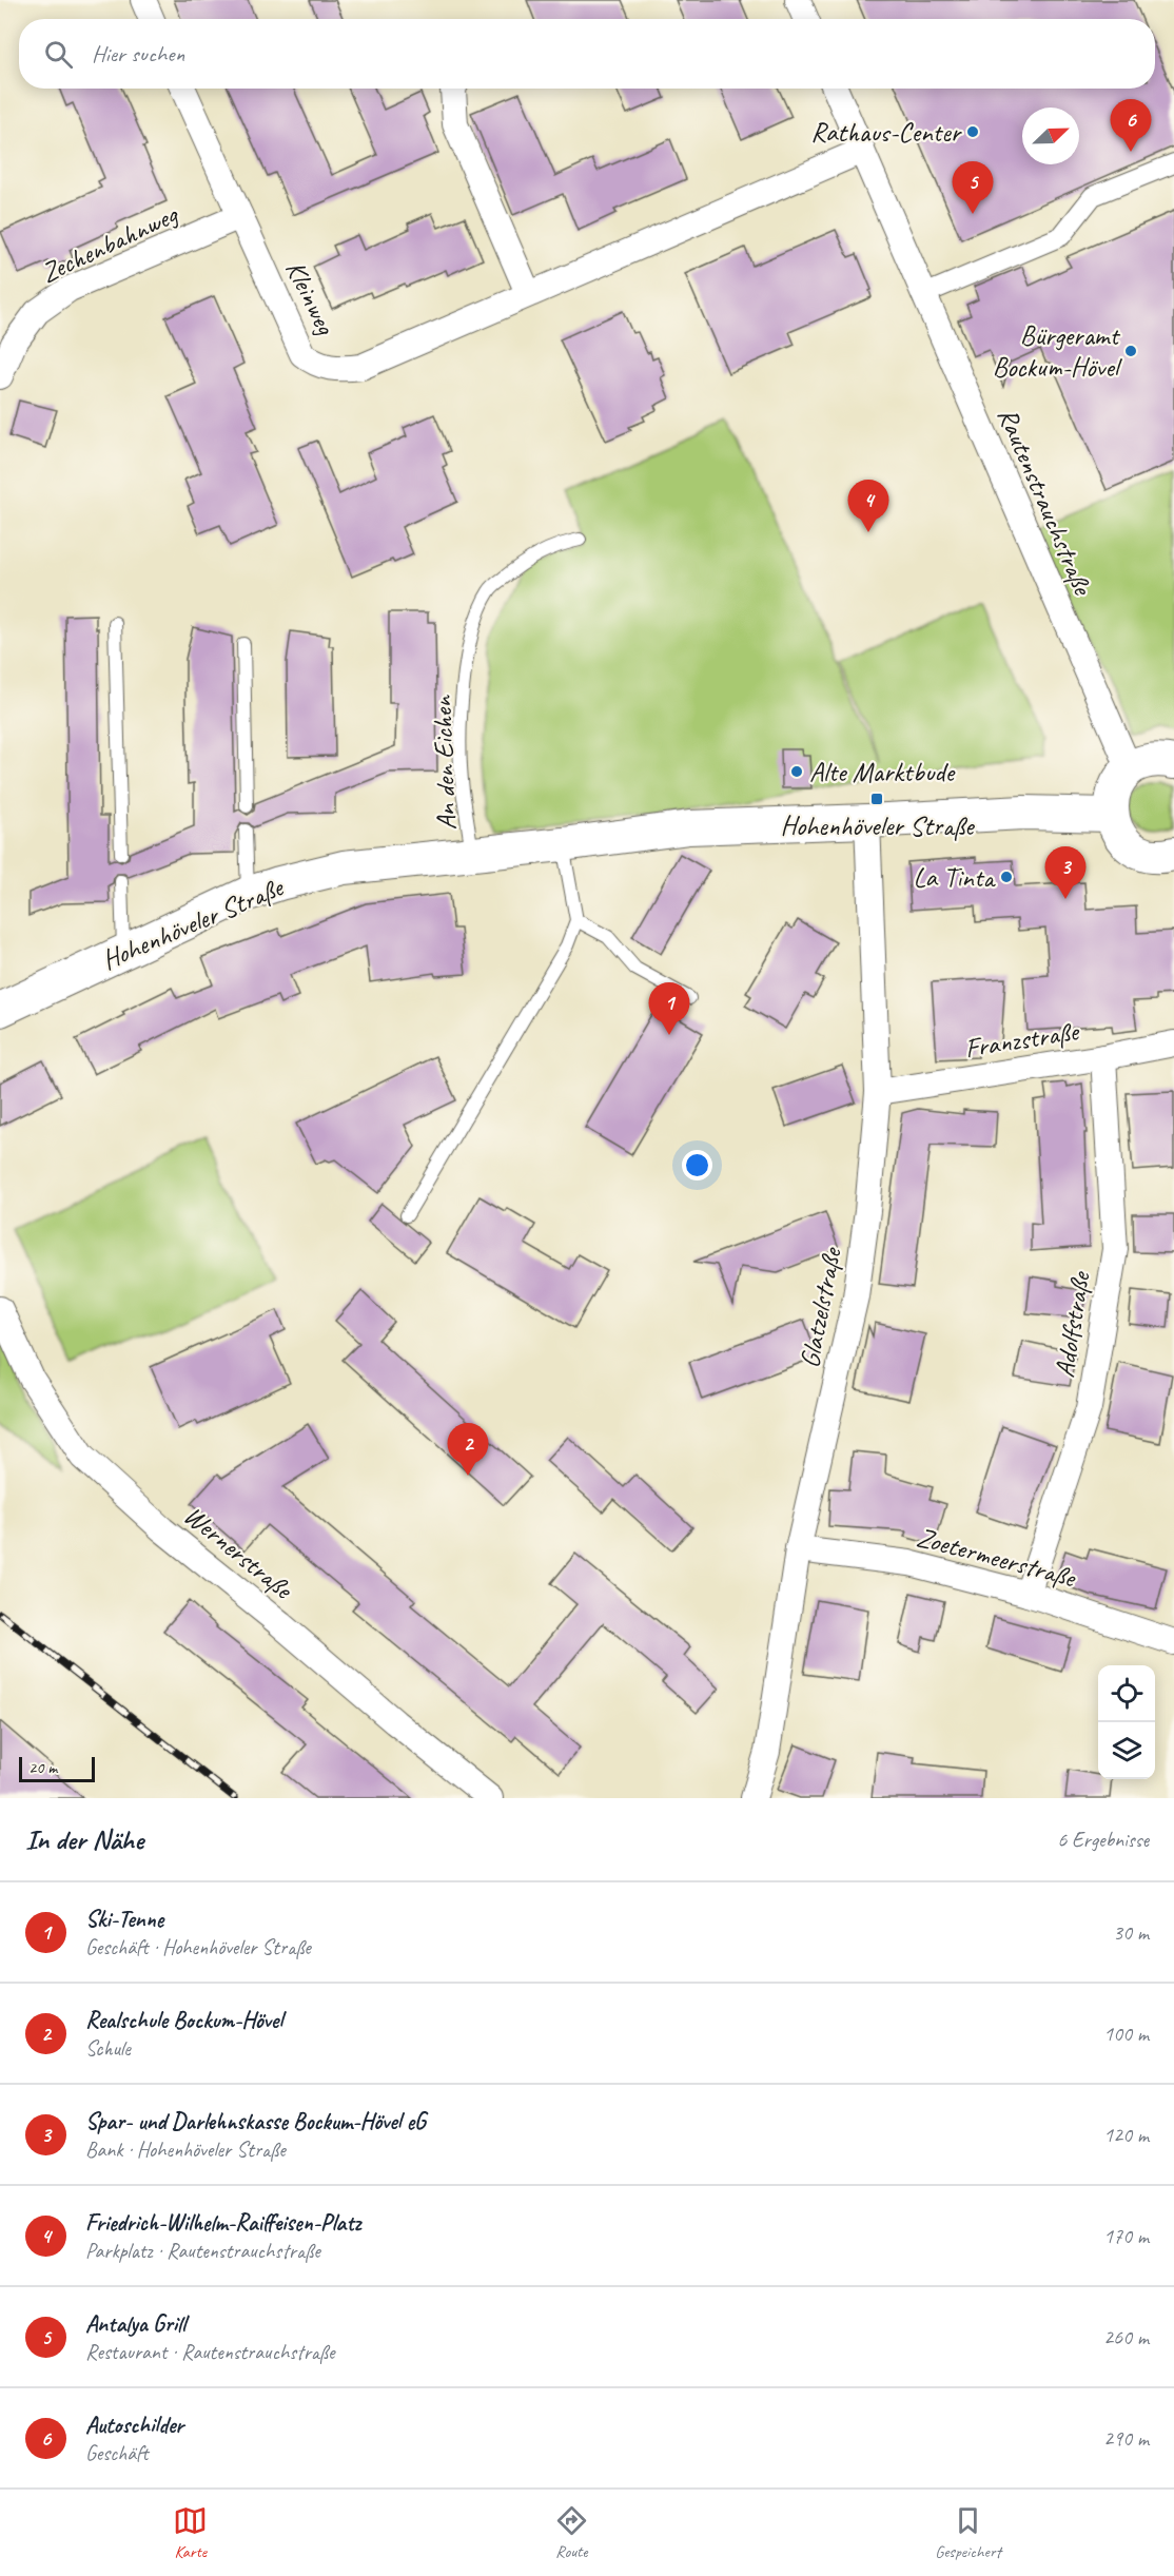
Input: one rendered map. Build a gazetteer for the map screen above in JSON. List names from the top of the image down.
{
  "streets": {
    "street": [
      "Zechenbahnweg",
      "Kleinweg",
      "Rautenstrauchstraße",
      "Hohenhöveler Straße",
      "Franzstraße",
      "Glatzelstraße",
      "Adolfstraße",
      "Wernerstraße",
      "Zoetermeerstraße"
    ],
    "lane": ["An den Eichen"]
  },
  "crossings": [
    ["Zechenbahnweg", "Kleinweg"],
    ["Kleinweg", "Rautenstrauchstraße"],
    ["An den Eichen", "Hohenhöveler Straße"],
    ["Hohenhöveler Straße", "Glatzelstraße"],
    ["Franzstraße", "Glatzelstraße"],
    ["Franzstraße", "Adolfstraße"],
    ["Glatzelstraße", "Zoetermeerstraße"],
    ["Adolfstraße", "Zoetermeerstraße"]
  ],
  "places": {
    "other": [
      "Rathaus-Center",
      "Bürgeramt Bockum-Hövel",
      "Alte Marktbude",
      "La Tinta"
    ],
    "transit": ["Hohenhöveler Straße"]
  },
  "scale_bar": "20 m",
  "north": "top right",
  "page": {
    "search": "Hier suchen",
    "pins": [
      "6",
      "5",
      "4",
      "3",
      "1",
      "2"
    ],
    "scale": "20 m",
    "heading": ["In der Nähe", "6 Ergebnisse"],
    "list": [
      {
        "mark": "1",
        "name": "Ski-Tenne",
        "note": "Geschäft · Hohenhöveler Straße",
        "value": "30 m"
      },
      {
        "mark": "2",
        "name": "Realschule Bockum-Hövel",
        "note": "Schule",
        "value": "100 m"
      },
      {
        "mark": "3",
        "name": "Spar- und Darlehnskasse Bockum-Hövel eG",
        "note": "Bank · Hohenhöveler Straße",
        "value": "120 m"
      },
      {
        "mark": "4",
        "name": "Friedrich-Wilhelm-Raiffeisen-Platz",
        "note": "Parkplatz · Rautenstrauchstraße",
        "value": "170 m"
      },
      {
        "mark": "5",
        "name": "Antalya Grill",
        "note": "Restaurant · Rautenstrauchstraße",
        "value": "260 m"
      },
      {
        "mark": "6",
        "name": "Autoschilder",
        "note": "Geschäft",
        "value": "290 m"
      }
    ],
    "nav": ["Karte", "Route", "Gespeichert"]
  }
}
